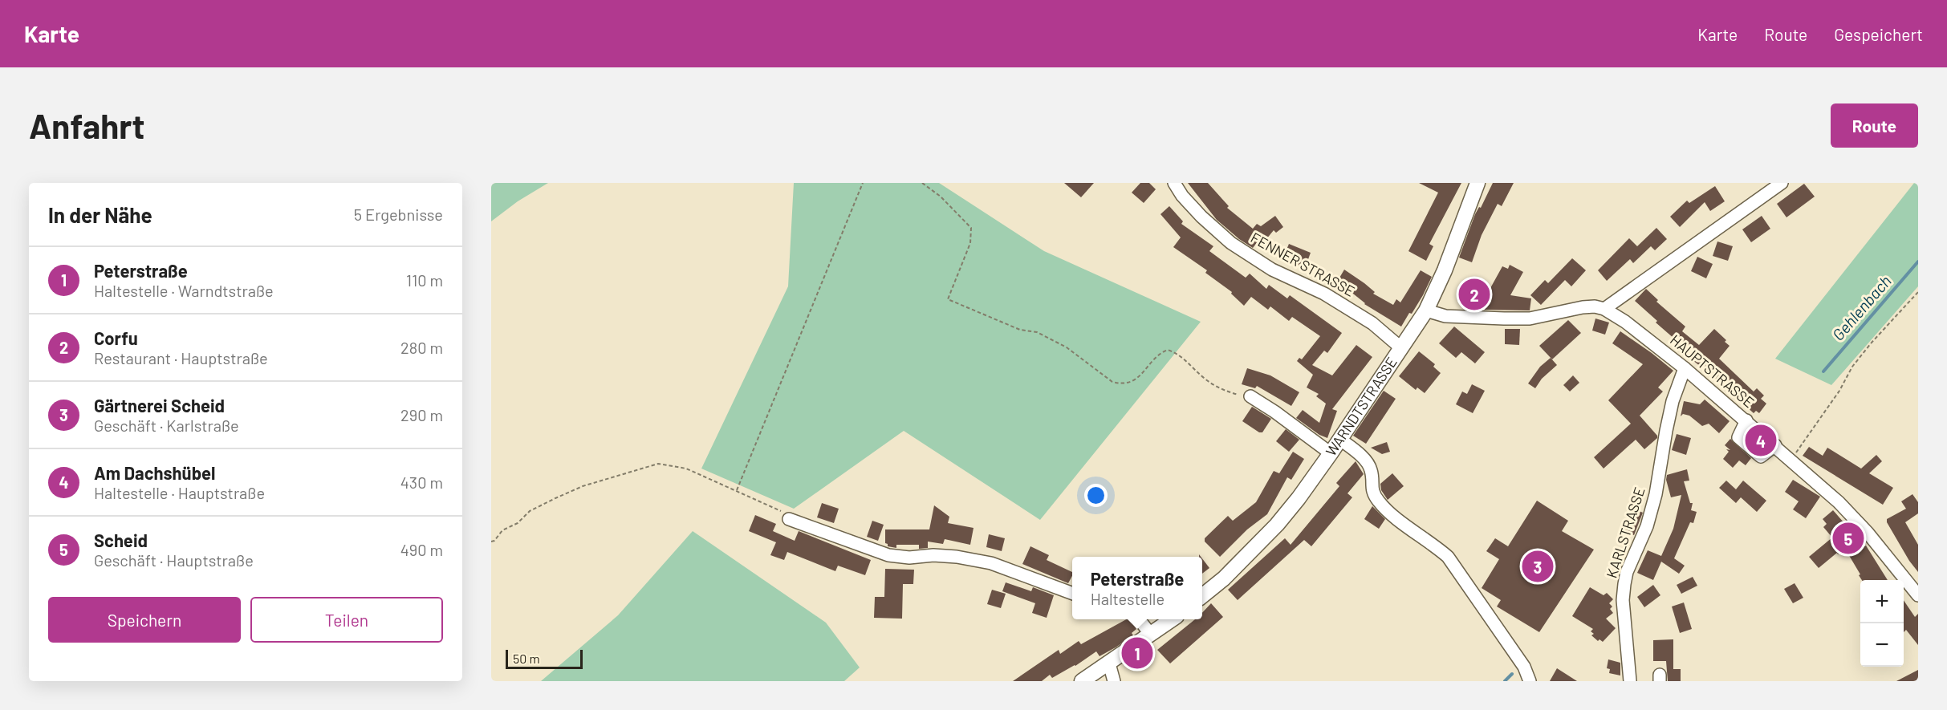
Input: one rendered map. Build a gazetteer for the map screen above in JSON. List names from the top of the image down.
{
  "streets": {
    "main road": ["WARNDTSTRASSE"],
    "street": ["FENNER STRASSE", "HAUPTSTRASSE", "KARLSTRASSE"]
  },
  "crossings": [
    ["FENNER STRASSE", "WARNDTSTRASSE"],
    ["HAUPTSTRASSE", "WARNDTSTRASSE"],
    ["HAUPTSTRASSE", "KARLSTRASSE"]
  ],
  "water": ["Gehlenbach"],
  "scale_bar": "50 m",
  "page": {
    "header": "Karte",
    "nav": ["Karte", "Route", "Gespeichert"],
    "buttons": [
      "Route",
      ["Speichern", "Teilen"]
    ],
    "title": "Anfahrt",
    "heading": ["In der Nähe", "5 Ergebnisse"],
    "list": [
      {
        "mark": "1",
        "name": "Peterstraße",
        "note": "Haltestelle · Warndtstraße",
        "value": "110 m"
      },
      {
        "mark": "2",
        "name": "Corfu",
        "note": "Restaurant · Hauptstraße",
        "value": "280 m"
      },
      {
        "mark": "3",
        "name": "Gärtnerei Scheid",
        "note": "Geschäft · Karlstraße",
        "value": "290 m"
      },
      {
        "mark": "4",
        "name": "Am Dachshübel",
        "note": "Haltestelle · Hauptstraße",
        "value": "430 m"
      },
      {
        "mark": "5",
        "name": "Scheid",
        "note": "Geschäft · Hauptstraße",
        "value": "490 m"
      }
    ],
    "pins": [
      "2",
      "4",
      "5",
      "3",
      "1"
    ],
    "popup": ["Peterstraße", "Haltestelle"],
    "map_buttons": ["+", "−"],
    "scale": "50 m"
  }
}
